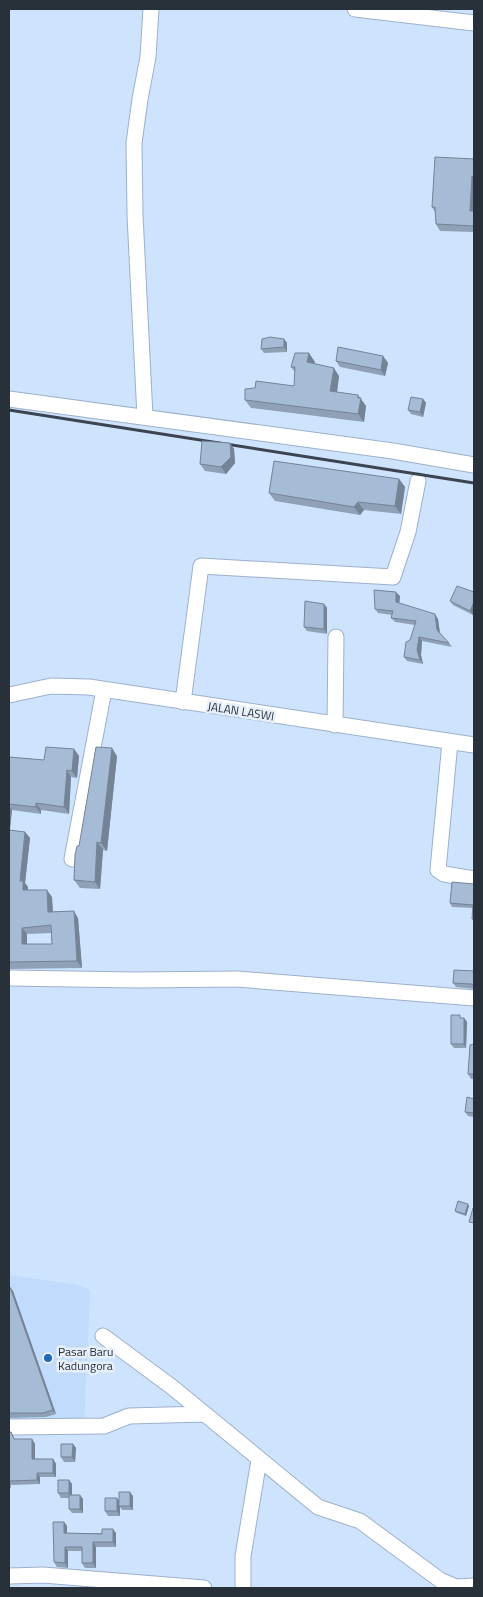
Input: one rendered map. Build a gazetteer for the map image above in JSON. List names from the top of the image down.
{
  "streets": {
    "street": ["JALAN LASWI"]
  },
  "places": ["Pasar Baru Kadungora"]
}
